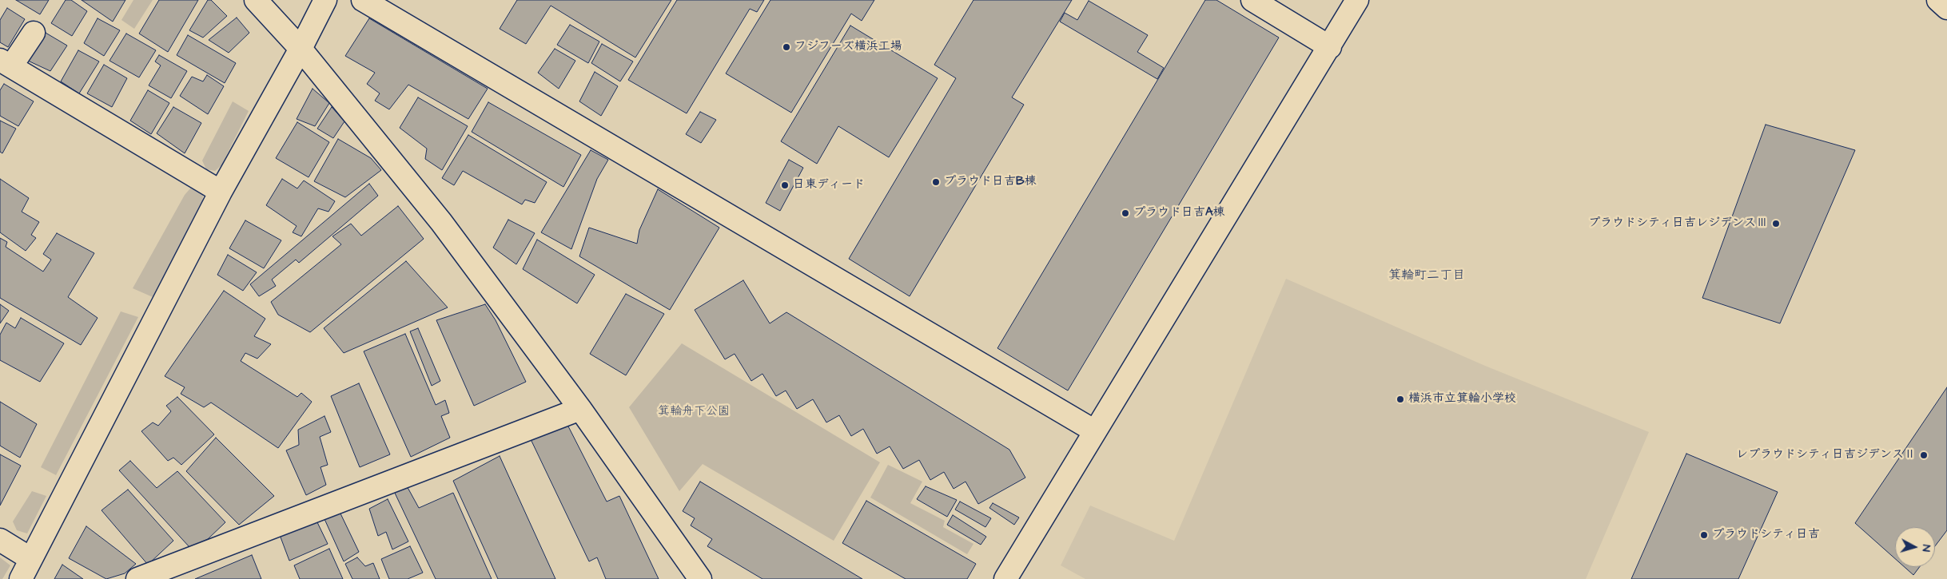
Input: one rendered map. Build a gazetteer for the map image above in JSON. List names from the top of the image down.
{
  "districts": ["箕輪町二丁目"],
  "parks": ["箕輪舟下公園"],
  "places": [
    "フジフーズ横浜工場",
    "プラウド日吉B棟",
    "日東ディード",
    "プラウド日吉A棟",
    "プラウドシティ日吉レジデンスⅢ",
    "横浜市立箕輪小学校",
    "レプラウドシティ日吉ジデンスⅡ",
    "プラウドシティ日吉"
  ],
  "north": "right"
}
